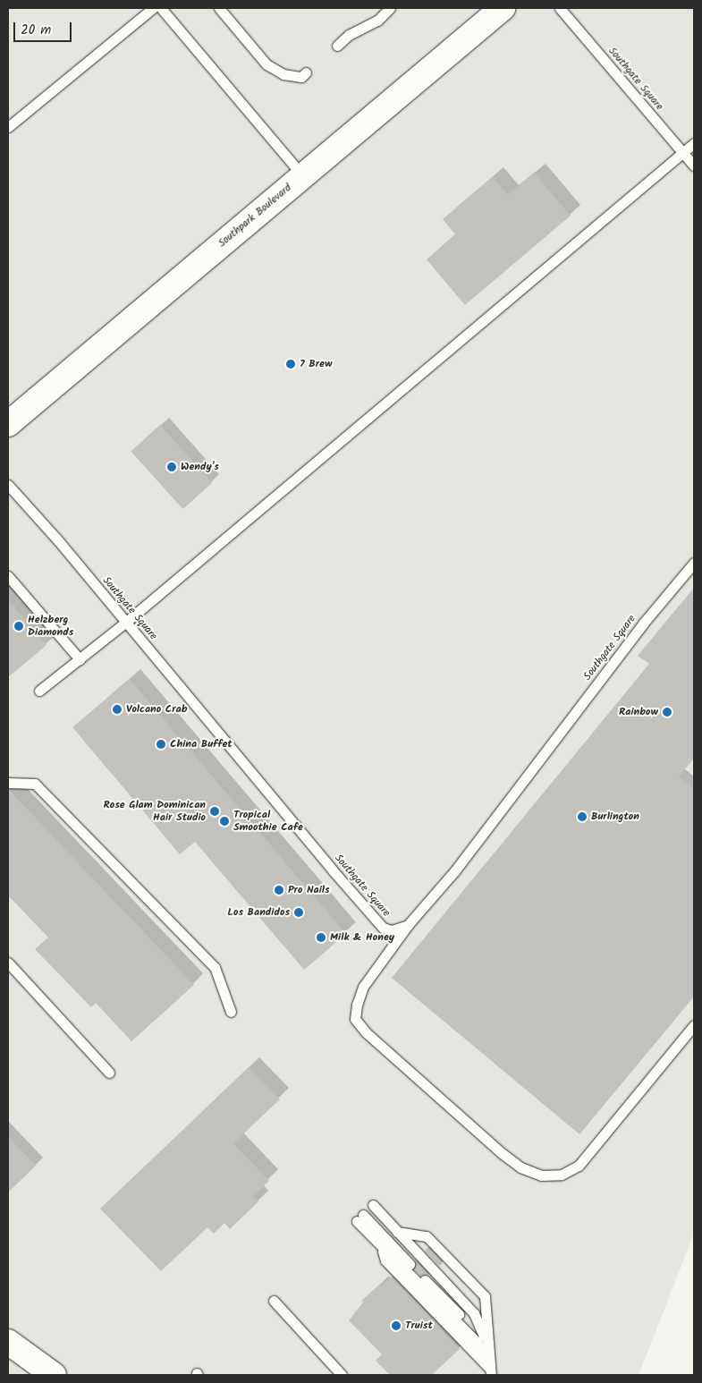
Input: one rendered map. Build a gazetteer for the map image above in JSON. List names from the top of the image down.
{
  "streets": {
    "main road": ["Southpark Boulevard"],
    "lane": ["Southgate Square"]
  },
  "places": [
    "7 Brew",
    "Wendy's",
    "Helzberg Diamonds",
    "Volcano Crab",
    "Rainbow",
    "China Buffet",
    "Rose Glam Dominican Hair Studio",
    "Burlington",
    "Tropical Smoothie Cafe",
    "Pro Nails",
    "Los Bandidos",
    "Milk & Honey",
    "Truist"
  ],
  "scale_bar": "20 m"
}
